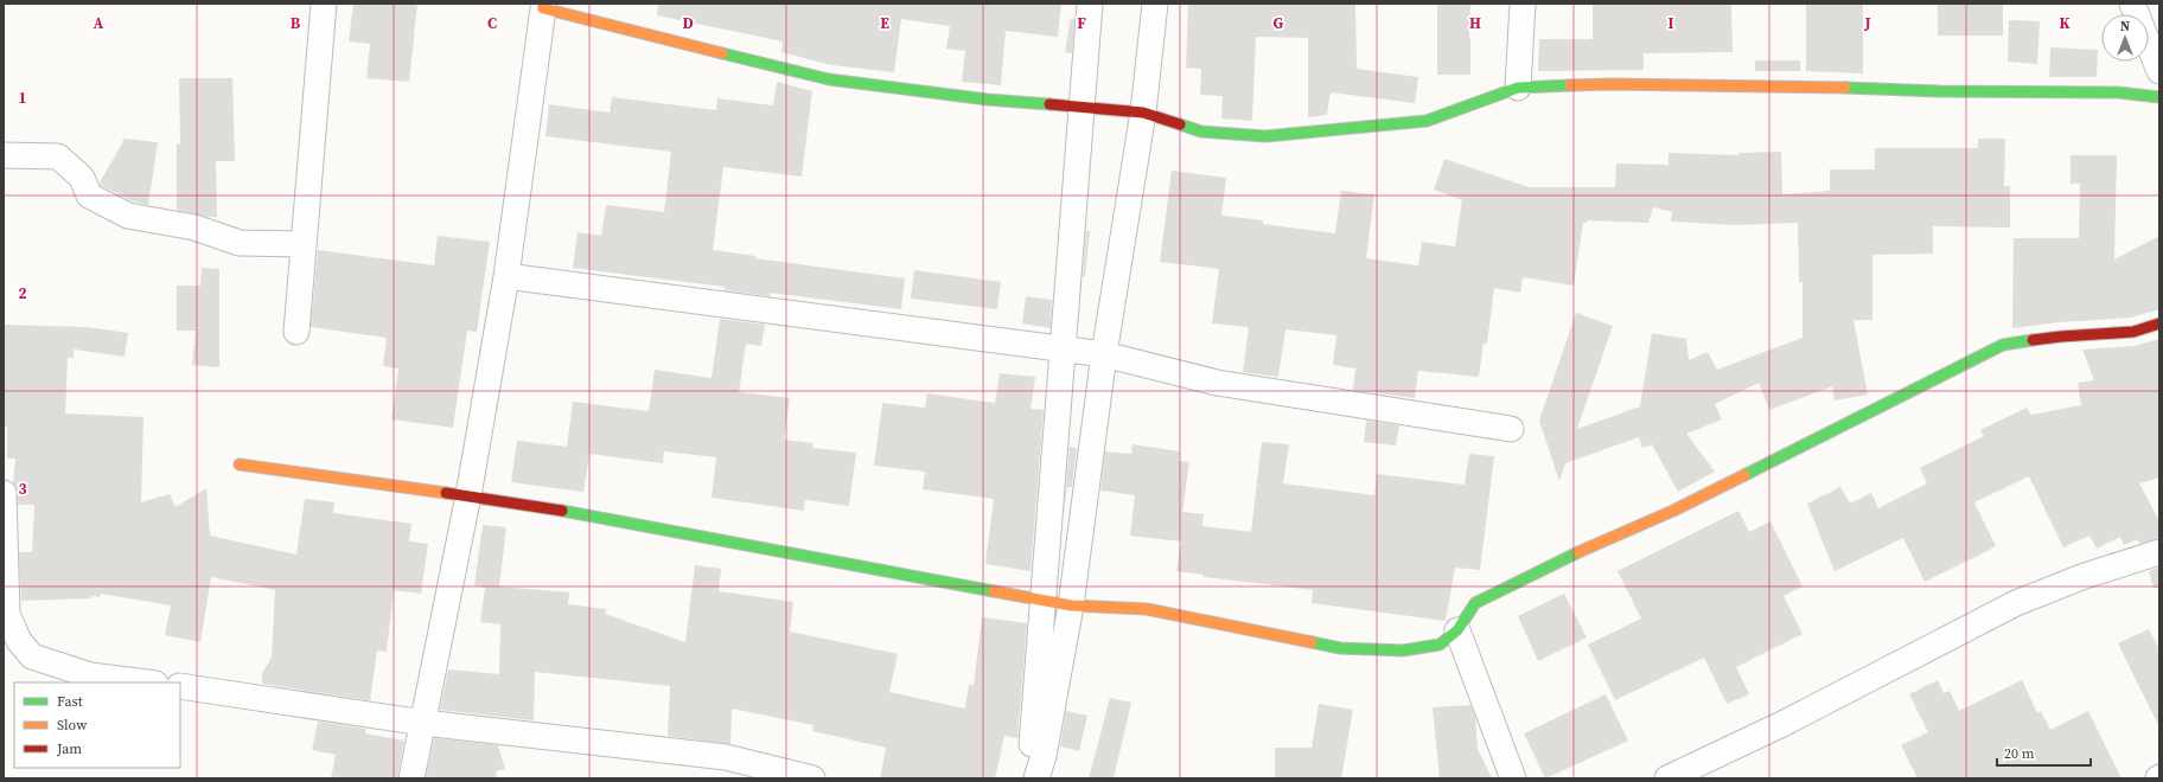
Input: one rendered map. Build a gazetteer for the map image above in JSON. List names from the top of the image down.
{
  "legend": ["Fast", "Slow", "Jam"],
  "scale_bar": "20 m",
  "north": "top",
  "grid": {
    "columns": [
      "A",
      "B",
      "C",
      "D",
      "E",
      "F",
      "G",
      "H",
      "I",
      "J",
      "K"
    ],
    "rows": ["1", "2", "3"]
  }
}
